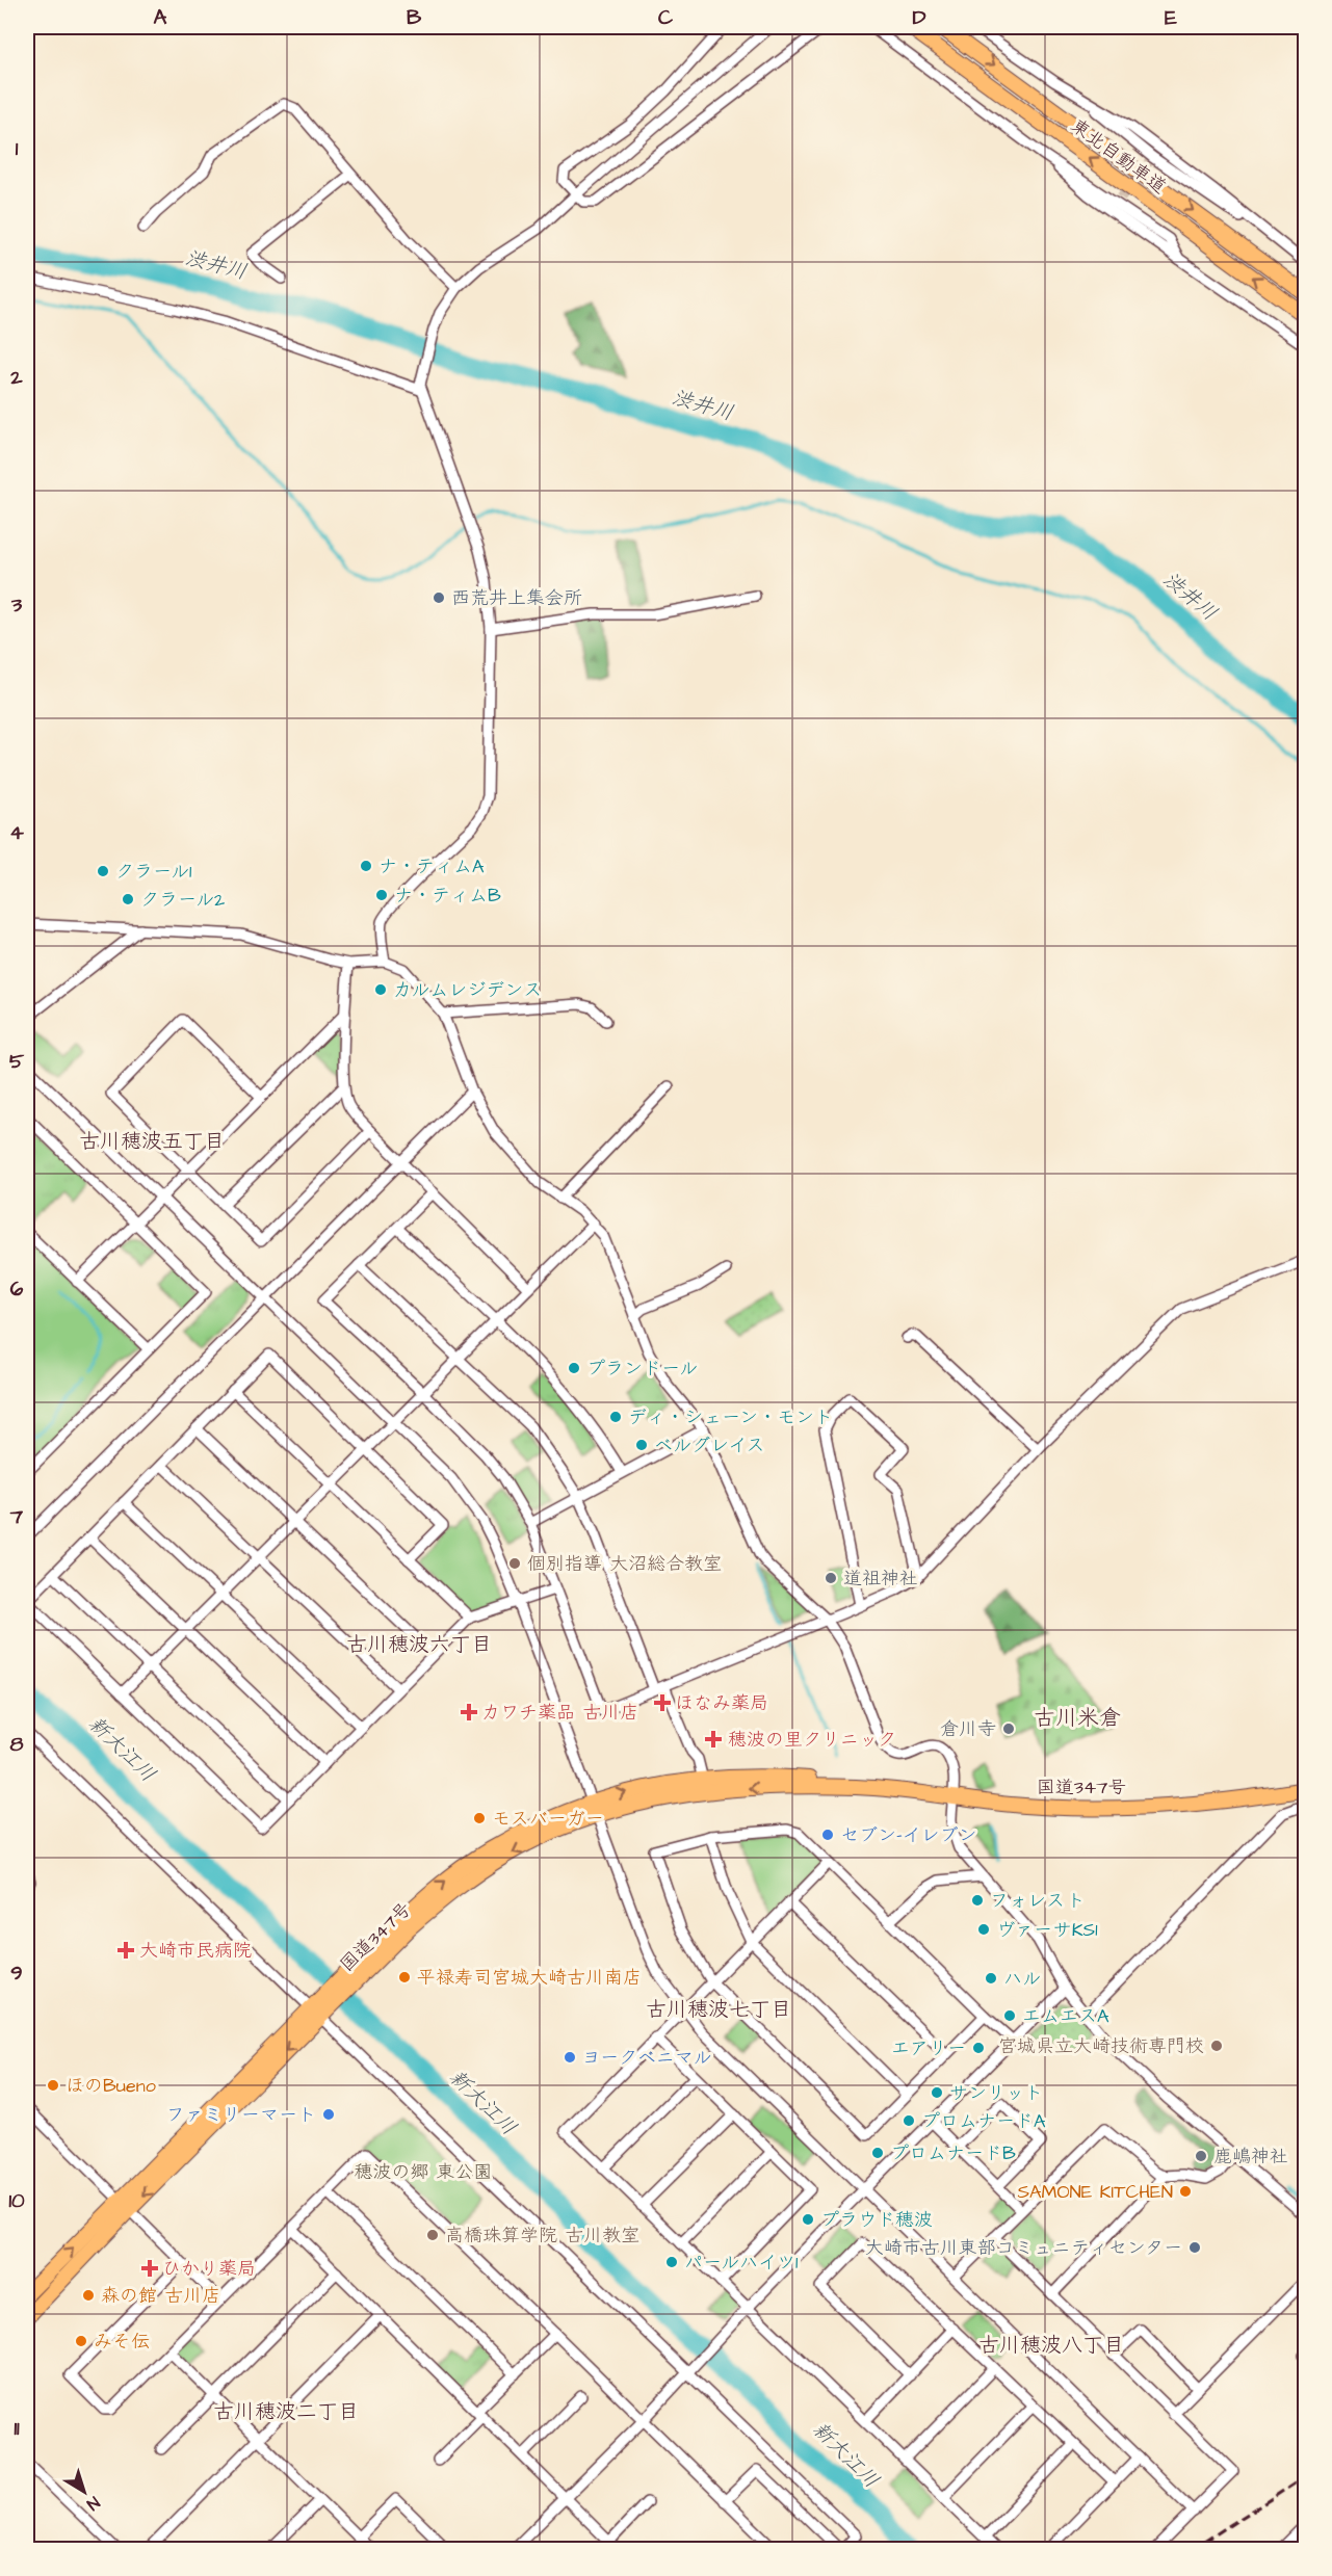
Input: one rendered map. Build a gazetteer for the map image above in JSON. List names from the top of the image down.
{
  "streets": {
    "highway": ["東北自動車道", "国道347号"]
  },
  "districts": [
    "古川穂波五丁目",
    "古川穂波六丁目",
    "古川米倉",
    "古川穂波七丁目",
    "古川穂波八丁目",
    "古川穂波二丁目"
  ],
  "water": ["渋井川", "新大江川"],
  "parks": ["穂波の郷 東公園"],
  "places": {
    "other": [
      "西荒井上集会所",
      "ナ・ティムA",
      "クラール1",
      "ナ・ティムB",
      "クラール2",
      "カルムレジデンス",
      "プランドール",
      "ディ・シェーン・モント",
      "ベルグレイス",
      "個別指導 大沼総合教室",
      "道祖神社",
      "倉川寺",
      "モスバーガー",
      "セブン-イレブン",
      "フォレスト",
      "ヴァーサKS1",
      "平禄寿司宮城大崎古川南店",
      "ハル",
      "エムエスA",
      "宮城県立大崎技術専門校",
      "エアリー",
      "ヨークベニマル",
      "ほのBueno",
      "サンリット",
      "ファミリーマート",
      "プロムナードA",
      "プロムナードB",
      "鹿嶋神社",
      "SAMONE KITCHEN",
      "プラウド穂波",
      "高橋珠算学院 古川教室",
      "大崎市古川東部コミュニティセンター",
      "パールハイツ1",
      "森の館 古川店",
      "みそ伝"
    ],
    "health": [
      "ほなみ薬局",
      "カワチ薬品 古川店",
      "穂波の里クリニック",
      "大崎市民病院",
      "ひかり薬局"
    ]
  },
  "north": "bottom right",
  "grid": {
    "columns": [
      "A",
      "B",
      "C",
      "D",
      "E"
    ],
    "rows": [
      "1",
      "2",
      "3",
      "4",
      "5",
      "6",
      "7",
      "8",
      "9",
      "10",
      "11"
    ]
  }
}
